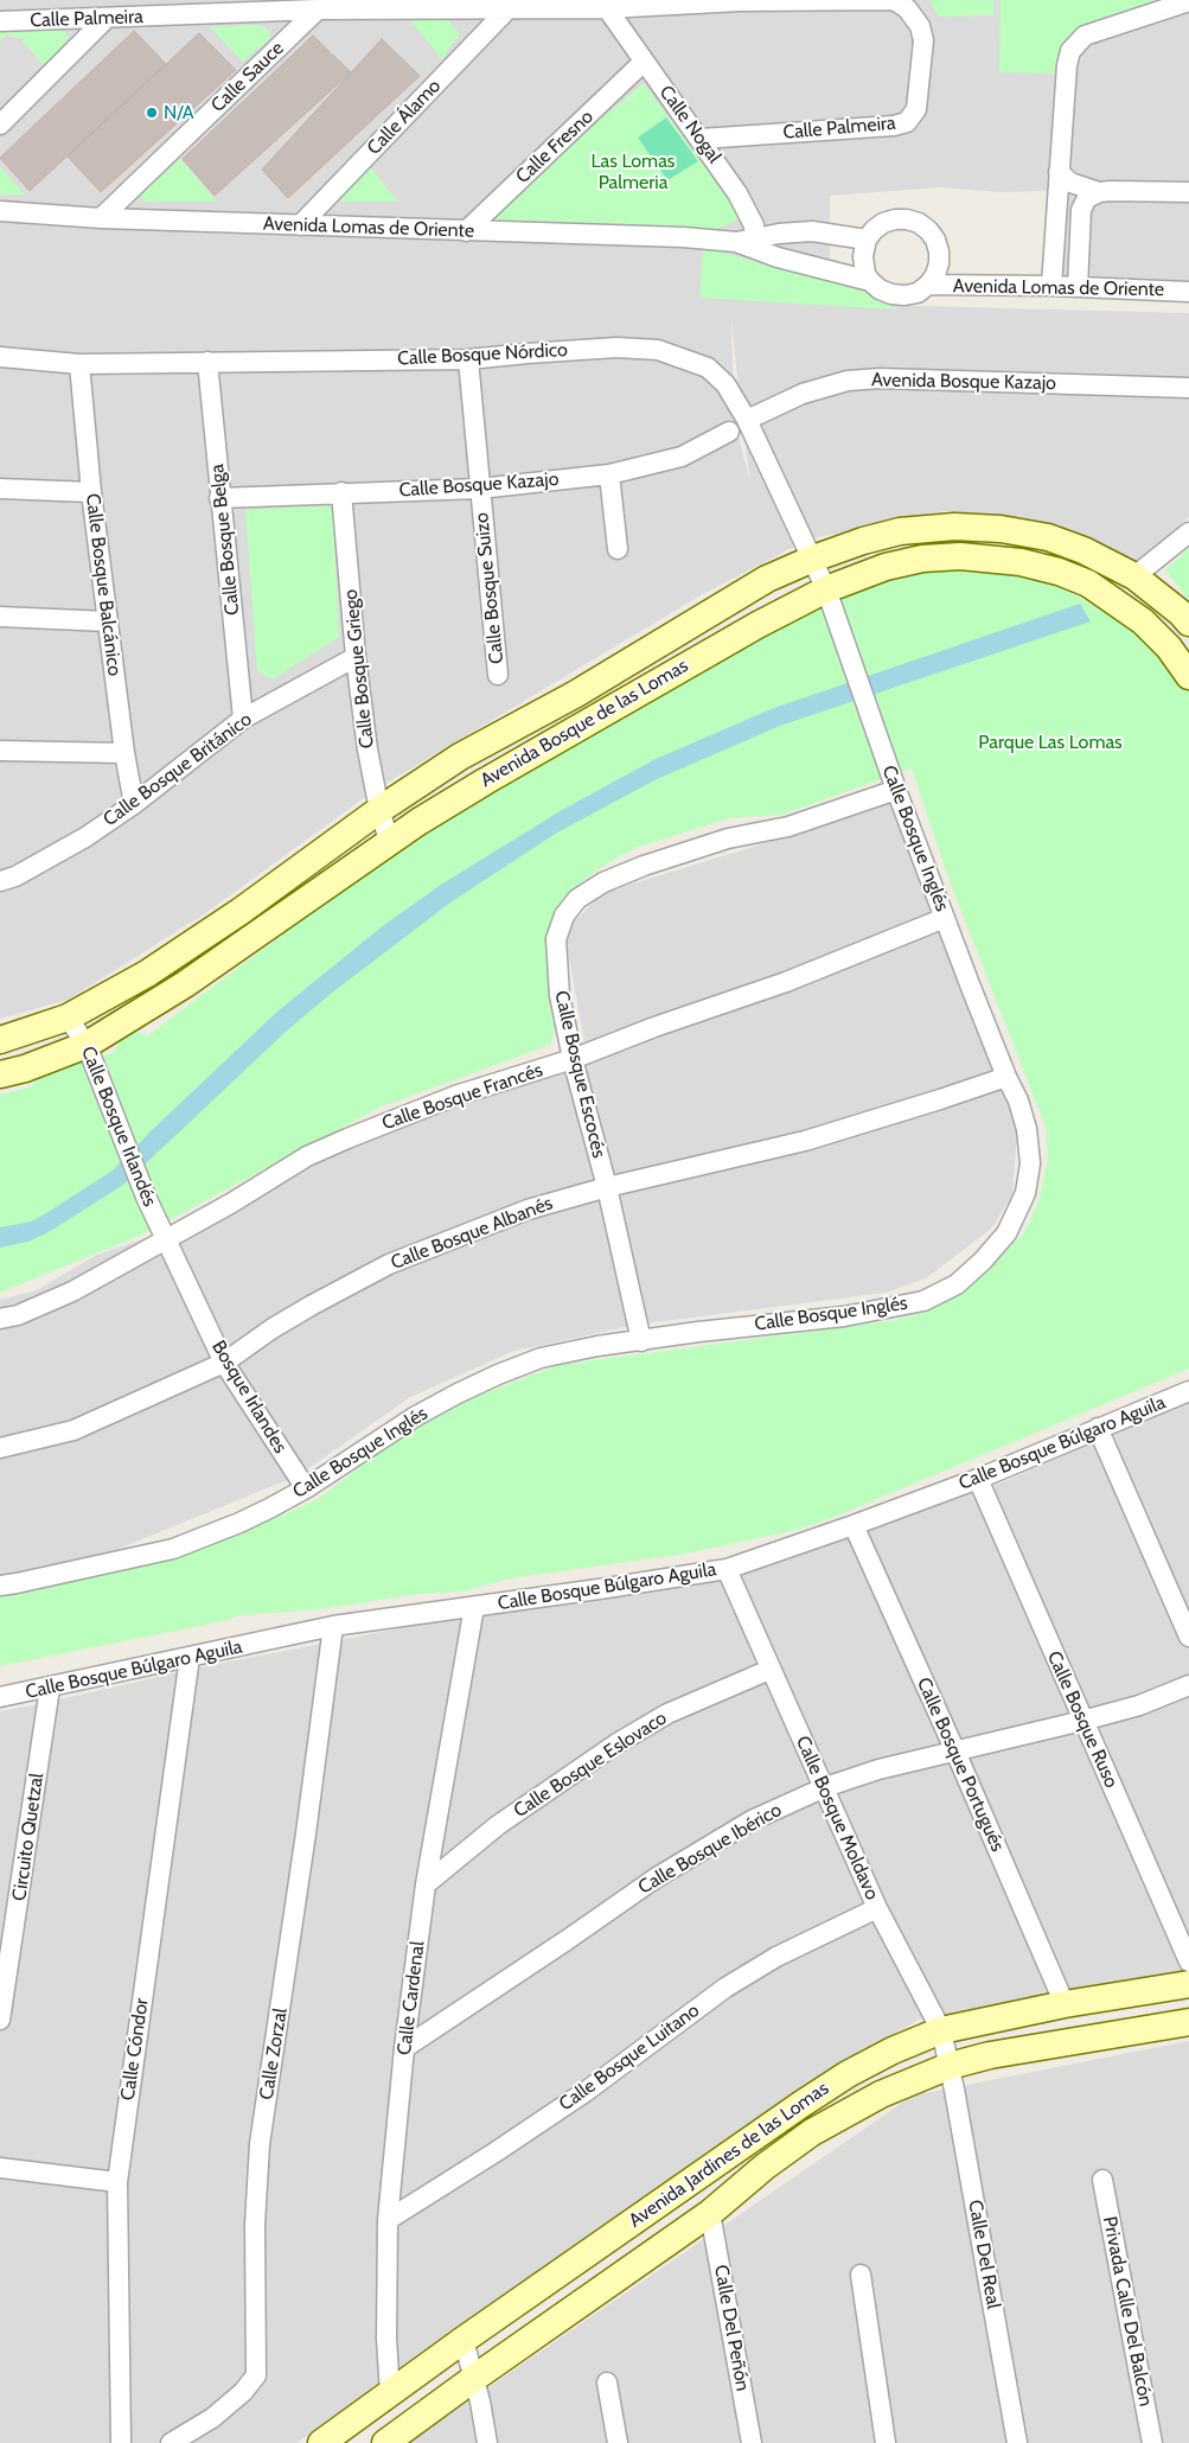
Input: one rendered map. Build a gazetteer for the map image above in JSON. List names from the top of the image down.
{
  "streets": {
    "street": [
      "Calle Palmeira",
      "Calle Sauce",
      "Calle Álamo",
      "Calle Nogal",
      "Calle Fresno",
      "Avenida Lomas de Oriente",
      "Calle Bosque Nórdico",
      "Avenida Bosque Kazajo",
      "Calle Bosque Kazajo",
      "Calle Bosque Belga",
      "Calle Bosque Balcánico",
      "Calle Bosque Suizo",
      "Calle Bosque Griego",
      "Avenida Bosque de las Lomas",
      "Calle Bosque Británico",
      "Calle Bosque Inglés",
      "Calle Bosque Escocés",
      "Calle Bosque Francés",
      "Calle Bosque Irlandés",
      "Calle Bosque Albanés",
      "Bosque Irlandes",
      "Calle Bosque Búlgaro Aguila",
      "Calle Bosque Ruso",
      "Calle Bosque Eslovaco",
      "Calle Bosque Portugués",
      "Calle Bosque Moldavo",
      "Circuito Quetzal",
      "Calle Bosque Ibérico",
      "Calle Cardenal",
      "Calle Cóndor",
      "Calle Zorzal",
      "Calle Bosque Luitano",
      "Avenida Jardines de las Lomas",
      "Calle Del Real",
      "Privada Calle Del Balcón",
      "Calle Del Peñón"
    ]
  },
  "crossings": [
    ["Calle Palmeira", "Calle Sauce"],
    ["Calle Palmeira", "Calle Álamo"],
    ["Calle Palmeira", "Calle Nogal"],
    ["Calle Sauce", "Avenida Lomas de Oriente"],
    ["Calle Álamo", "Avenida Lomas de Oriente"],
    ["Calle Nogal", "Calle Fresno"],
    ["Calle Nogal", "Avenida Lomas de Oriente"],
    ["Calle Fresno", "Avenida Lomas de Oriente"],
    ["Calle Bosque Nórdico", "Avenida Bosque Kazajo"],
    ["Calle Bosque Nórdico", "Calle Bosque Belga"],
    ["Calle Bosque Nórdico", "Calle Bosque Balcánico"],
    ["Calle Bosque Nórdico", "Calle Bosque Suizo"],
    ["Calle Bosque Nórdico", "Avenida Bosque de las Lomas"],
    ["Calle Bosque Nórdico", "Calle Bosque Inglés"],
    ["Calle Bosque Kazajo", "Calle Bosque Belga"],
    ["Calle Bosque Kazajo", "Calle Bosque Suizo"],
    ["Calle Bosque Kazajo", "Calle Bosque Griego"],
    ["Calle Bosque Belga", "Calle Bosque Británico"],
    ["Calle Bosque Balcánico", "Calle Bosque Británico"],
    ["Calle Bosque Griego", "Avenida Bosque de las Lomas"],
    ["Calle Bosque Griego", "Calle Bosque Británico"],
    ["Avenida Bosque de las Lomas", "Calle Bosque Inglés"],
    ["Avenida Bosque de las Lomas", "Calle Bosque Irlandés"],
    ["Calle Bosque Inglés", "Calle Bosque Escocés"],
    ["Calle Bosque Inglés", "Calle Bosque Francés"],
    ["Calle Bosque Inglés", "Calle Bosque Albanés"],
    ["Calle Bosque Inglés", "Bosque Irlandes"],
    ["Calle Bosque Escocés", "Calle Bosque Francés"],
    ["Calle Bosque Escocés", "Calle Bosque Albanés"],
    ["Calle Bosque Francés", "Calle Bosque Irlandés"],
    ["Calle Bosque Francés", "Bosque Irlandes"],
    ["Calle Bosque Irlandés", "Bosque Irlandes"],
    ["Calle Bosque Albanés", "Bosque Irlandes"],
    ["Calle Bosque Búlgaro Aguila", "Calle Bosque Ruso"],
    ["Calle Bosque Búlgaro Aguila", "Calle Bosque Portugués"],
    ["Calle Bosque Búlgaro Aguila", "Calle Bosque Moldavo"],
    ["Calle Bosque Búlgaro Aguila", "Circuito Quetzal"],
    ["Calle Bosque Búlgaro Aguila", "Calle Cardenal"],
    ["Calle Bosque Búlgaro Aguila", "Calle Cóndor"],
    ["Calle Bosque Búlgaro Aguila", "Calle Zorzal"],
    ["Calle Bosque Ruso", "Calle Bosque Ibérico"],
    ["Calle Bosque Eslovaco", "Calle Bosque Moldavo"],
    ["Calle Bosque Eslovaco", "Calle Cardenal"],
    ["Calle Bosque Portugués", "Calle Bosque Ibérico"],
    ["Calle Bosque Portugués", "Avenida Jardines de las Lomas"],
    ["Calle Bosque Moldavo", "Calle Bosque Ibérico"],
    ["Calle Bosque Moldavo", "Calle Bosque Luitano"],
    ["Calle Bosque Moldavo", "Avenida Jardines de las Lomas"],
    ["Calle Bosque Moldavo", "Calle Del Real"],
    ["Calle Bosque Ibérico", "Calle Cardenal"],
    ["Calle Cardenal", "Calle Bosque Luitano"],
    ["Calle Cardenal", "Avenida Jardines de las Lomas"],
    ["Avenida Jardines de las Lomas", "Calle Del Real"],
    ["Avenida Jardines de las Lomas", "Calle Del Peñón"]
  ],
  "parks": ["Las Lomas Palmeria", "Parque Las Lomas"],
  "places": ["N/A"]
}
